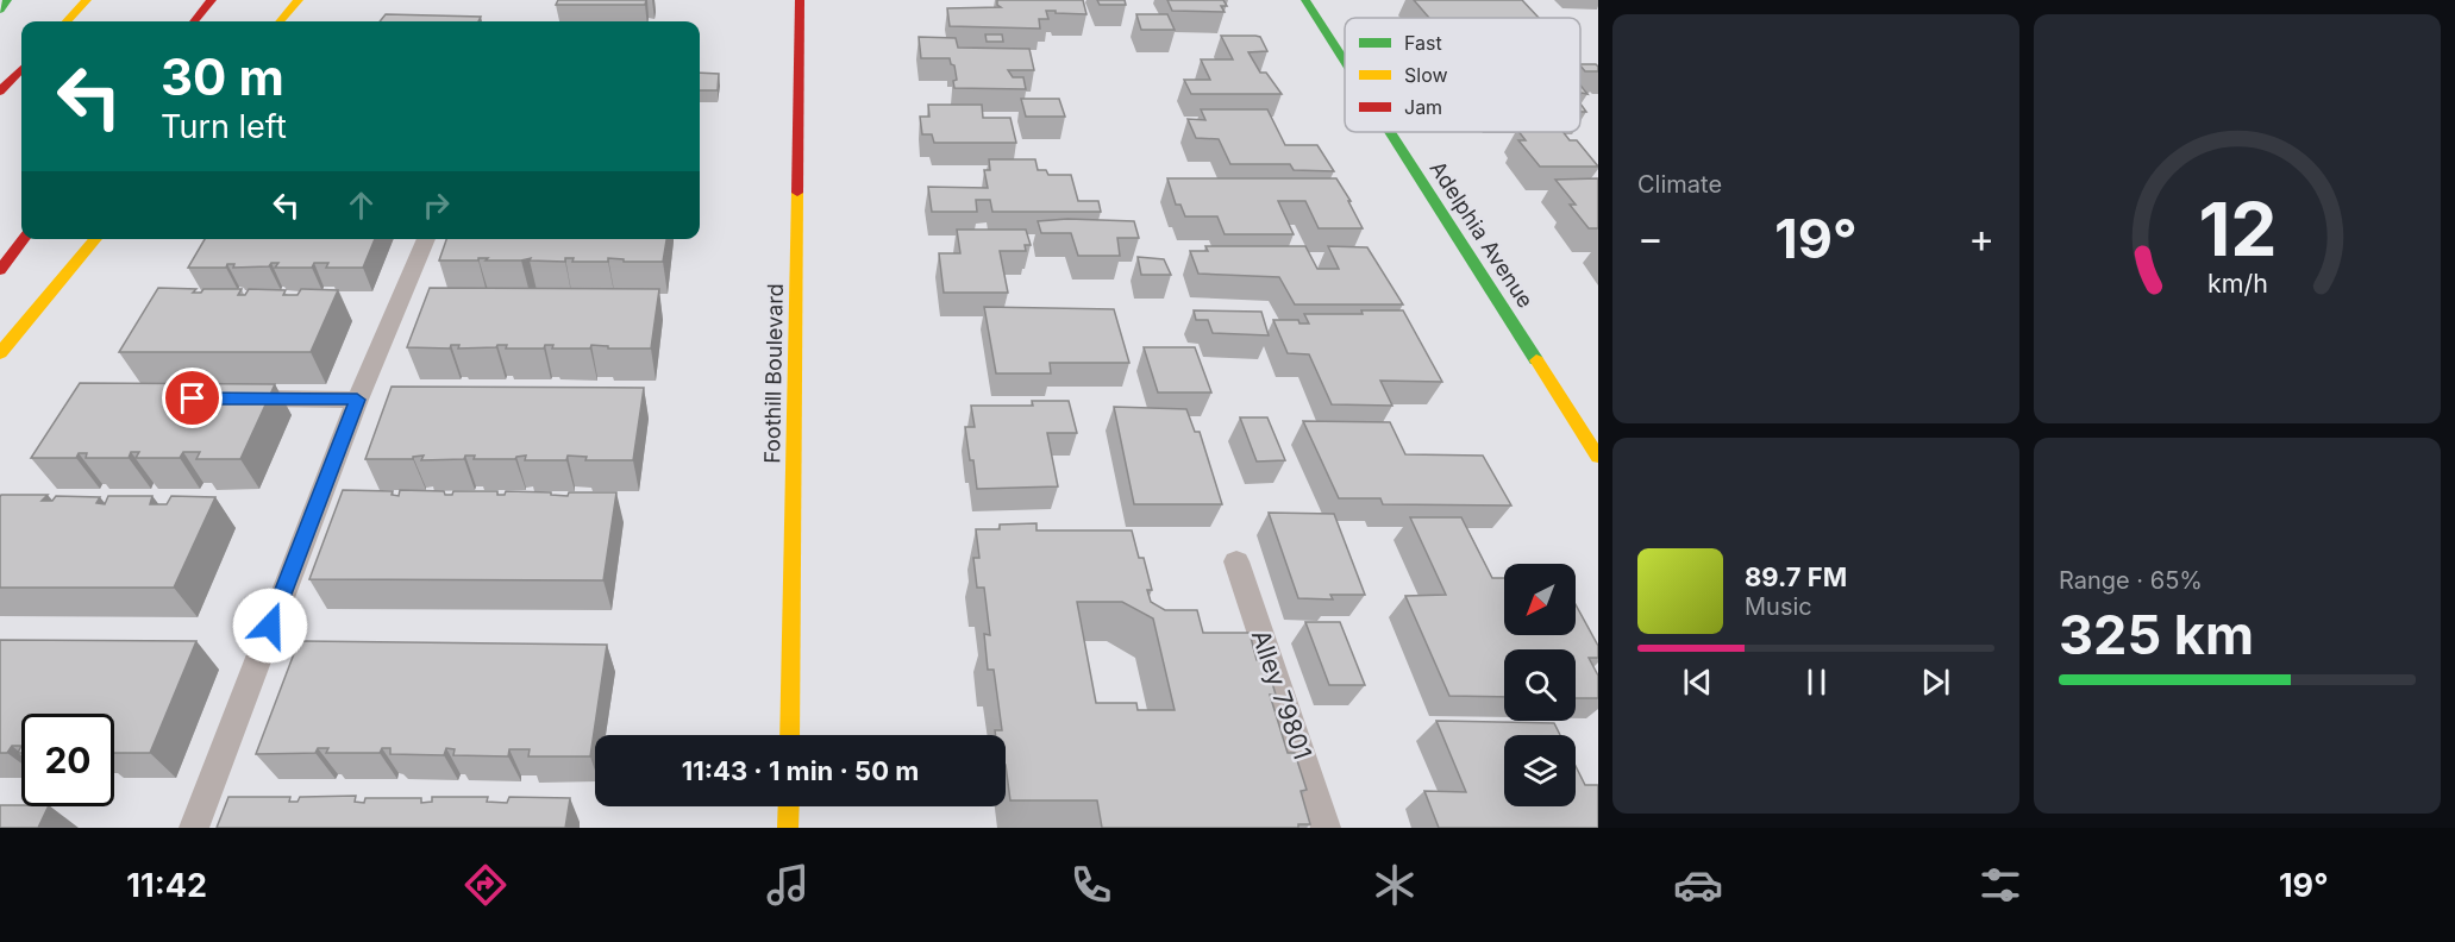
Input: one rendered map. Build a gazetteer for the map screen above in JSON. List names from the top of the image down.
{
  "streets": {
    "main road": ["Adelphia Avenue", "Foothill Boulevard"],
    "lane": ["Alley 79801"]
  },
  "legend": ["Fast", "Slow", "Jam"],
  "north": "bottom left",
  "page": {
    "tile": [
      "Climate",
      ["Range · 65%", "325 km"]
    ],
    "turn": ["30 m", "Turn left"],
    "heat": ["−", "19°", "+"],
    "song": ["89.7 FM", "Music"],
    "limit": "20",
    "trip": "11:43 · 1 min · 50 m",
    "tabs": ["11:42", "19°"],
    "gauge": ["12", "km/h"]
  }
}
